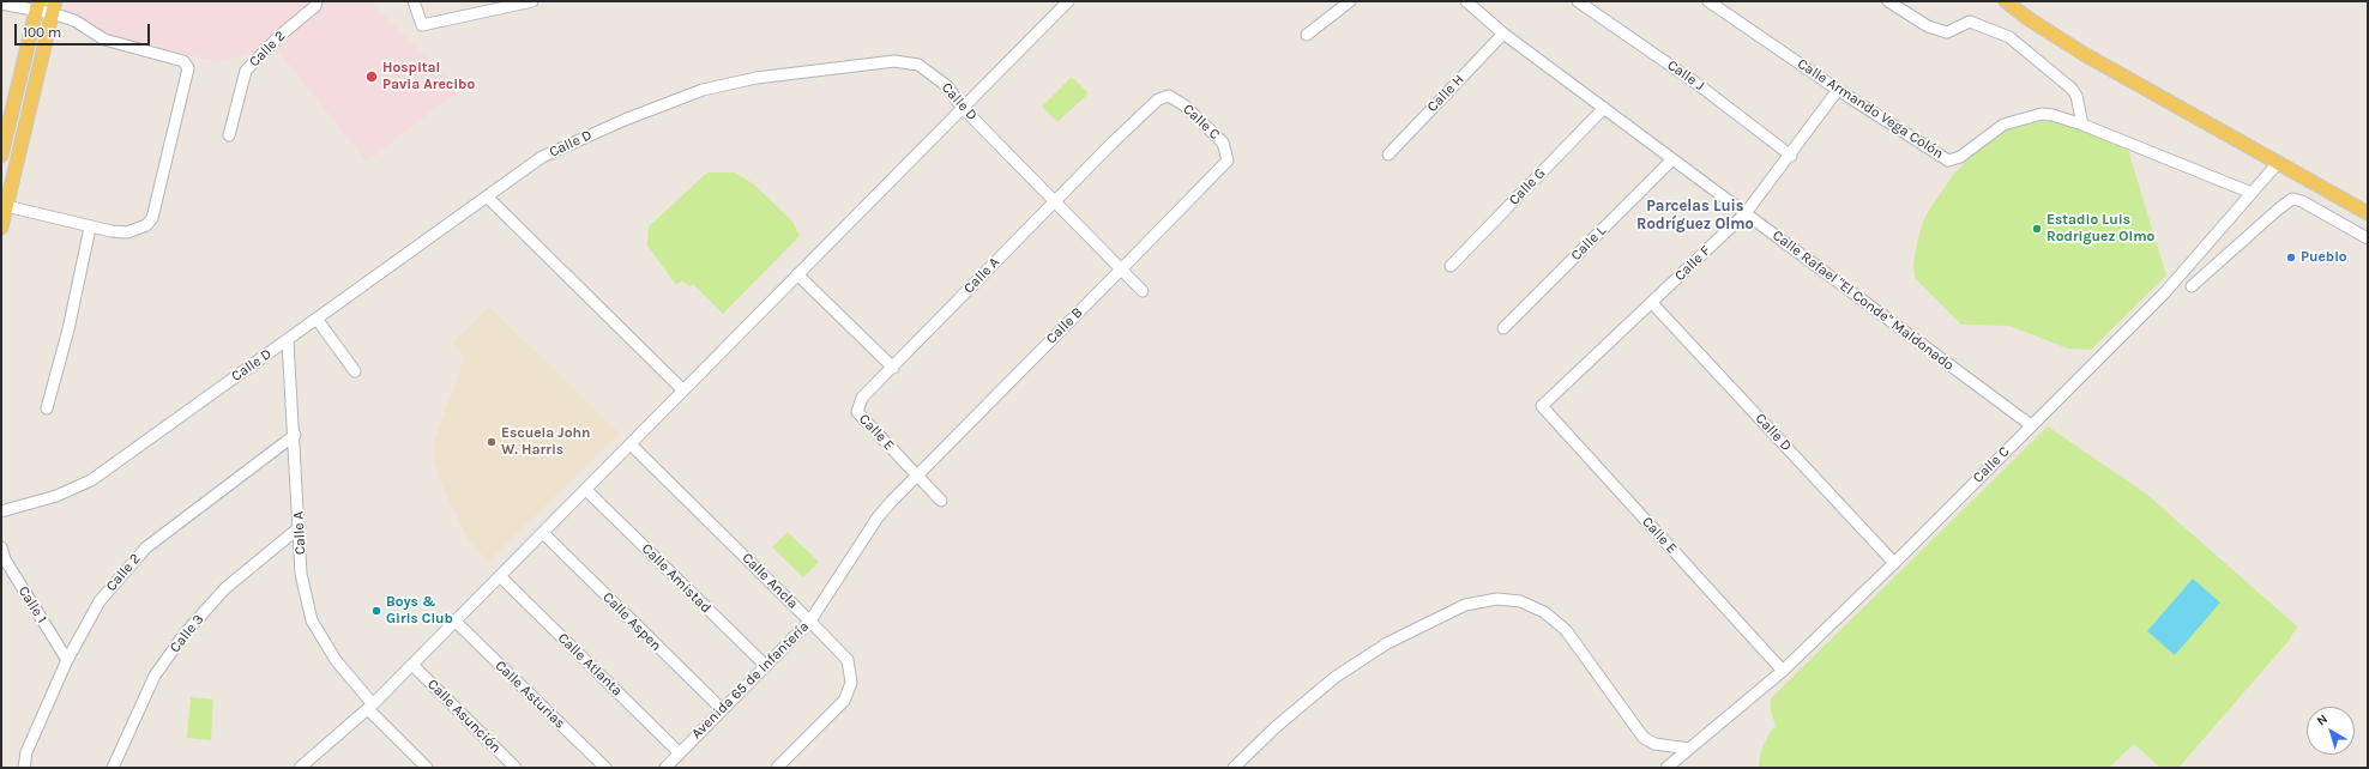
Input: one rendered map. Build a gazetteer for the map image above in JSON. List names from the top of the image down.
{
  "streets": {
    "street": [
      "Calle 2",
      "Calle J",
      "Calle H",
      "Calle D",
      "Calle Armando Vega Colón",
      "Calle C",
      "Calle G",
      "Calle L",
      "Calle F",
      "Calle A",
      "Calle Rafael \"El Conde\" Maldonado",
      "Calle B",
      "Calle E",
      "Calle Amistad",
      "Calle Ancla",
      "Calle 1",
      "Calle Aspen",
      "Calle 3",
      "Calle Atlanta",
      "Avenida 65 de Infantería",
      "Calle Asturias",
      "Calle Asunción"
    ]
  },
  "crossings": [
    ["Calle 2", "Calle A"],
    ["Calle 2", "Calle 1"],
    ["Calle J", "Calle F"],
    ["Calle H", "Calle Rafael \"El Conde\" Maldonado"],
    ["Calle D", "Calle C"],
    ["Calle D", "Calle F"],
    ["Calle D", "Calle A"],
    ["Calle D", "Calle B"],
    ["Calle Armando Vega Colón", "Calle C"],
    ["Calle Armando Vega Colón", "Calle F"],
    ["Calle C", "Calle A"],
    ["Calle C", "Calle Rafael \"El Conde\" Maldonado"],
    ["Calle C", "Calle B"],
    ["Calle C", "Calle E"],
    ["Calle G", "Calle Rafael \"El Conde\" Maldonado"],
    ["Calle L", "Calle Rafael \"El Conde\" Maldonado"],
    ["Calle F", "Calle Rafael \"El Conde\" Maldonado"],
    ["Calle F", "Calle E"],
    ["Calle A", "Calle E"],
    ["Calle A", "Calle 3"],
    ["Calle B", "Calle E"],
    ["Calle B", "Avenida 65 de Infantería"],
    ["Calle E", "Avenida 65 de Infantería"],
    ["Calle Amistad", "Avenida 65 de Infantería"],
    ["Calle Ancla", "Avenida 65 de Infantería"],
    ["Calle Aspen", "Avenida 65 de Infantería"],
    ["Calle Atlanta", "Avenida 65 de Infantería"]
  ],
  "districts": ["Parcelas Luis Rodríguez Olmo"],
  "places": [
    "Hospital Pavia Arecibo",
    "Estadio Luis Rodriguez Olmo",
    "Pueblo",
    "Escuela John W. Harris",
    "Boys & Girls Club"
  ],
  "scale_bar": "100 m",
  "north": "top left"
}
